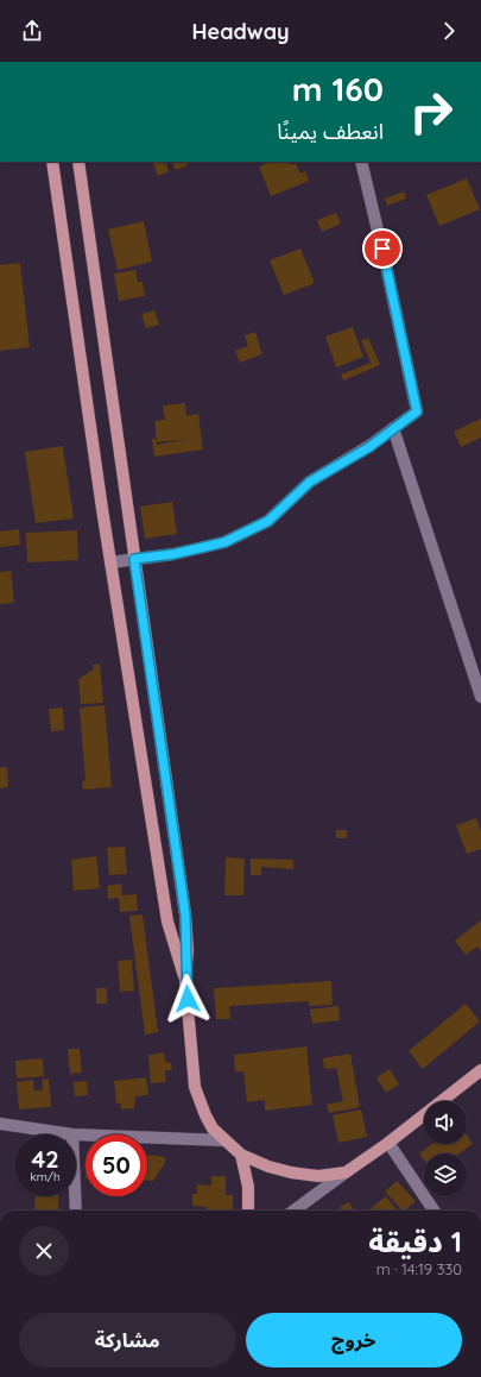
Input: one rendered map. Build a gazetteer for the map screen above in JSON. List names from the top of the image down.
{
  "page": {
    "header": "Headway",
    "turn": ["160 m", "انعطف يمينًا"],
    "speed": "42 km/h",
    "limit": "50",
    "heading": ["1 دقيقة", "330 m · 14:19"],
    "buttons": ["خروج", "مشاركة"]
  }
}
